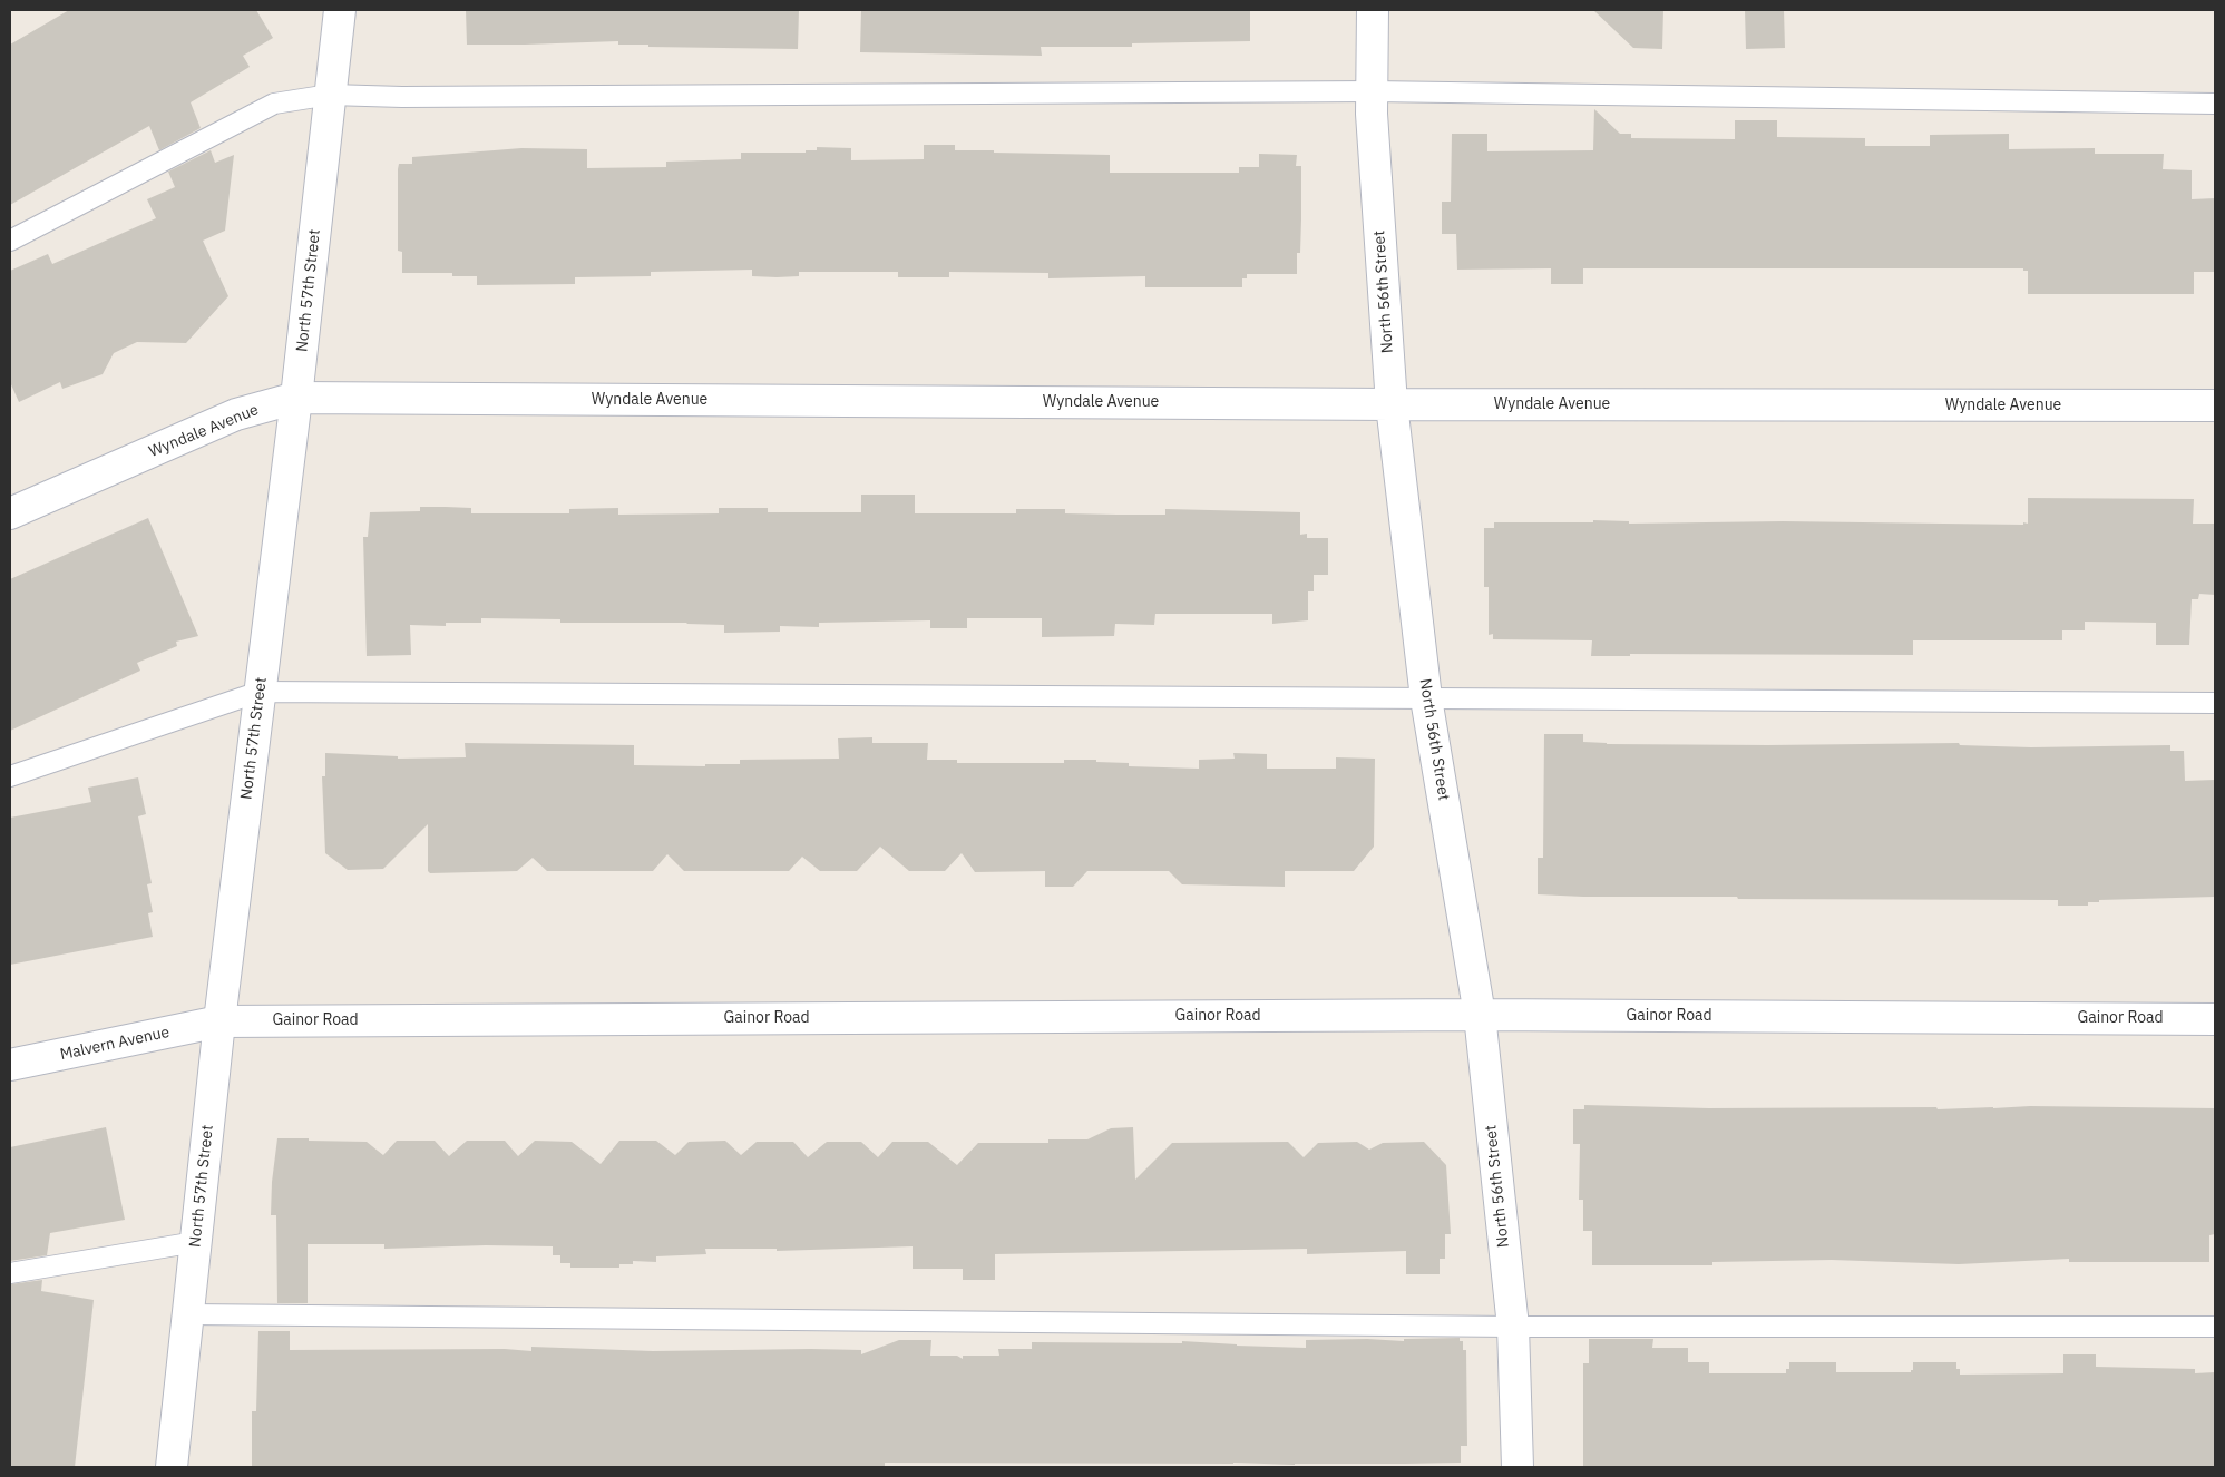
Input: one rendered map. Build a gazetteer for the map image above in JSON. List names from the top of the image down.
{
  "streets": {
    "street": [
      "North 57th Street",
      "North 56th Street",
      "Wyndale Avenue",
      "Gainor Road",
      "Malvern Avenue"
    ]
  },
  "crossings": [
    ["North 57th Street", "Wyndale Avenue"],
    ["North 57th Street", "Gainor Road"],
    ["North 57th Street", "Malvern Avenue"],
    ["North 56th Street", "Wyndale Avenue"],
    ["North 56th Street", "Gainor Road"],
    ["Gainor Road", "Malvern Avenue"]
  ]
}
